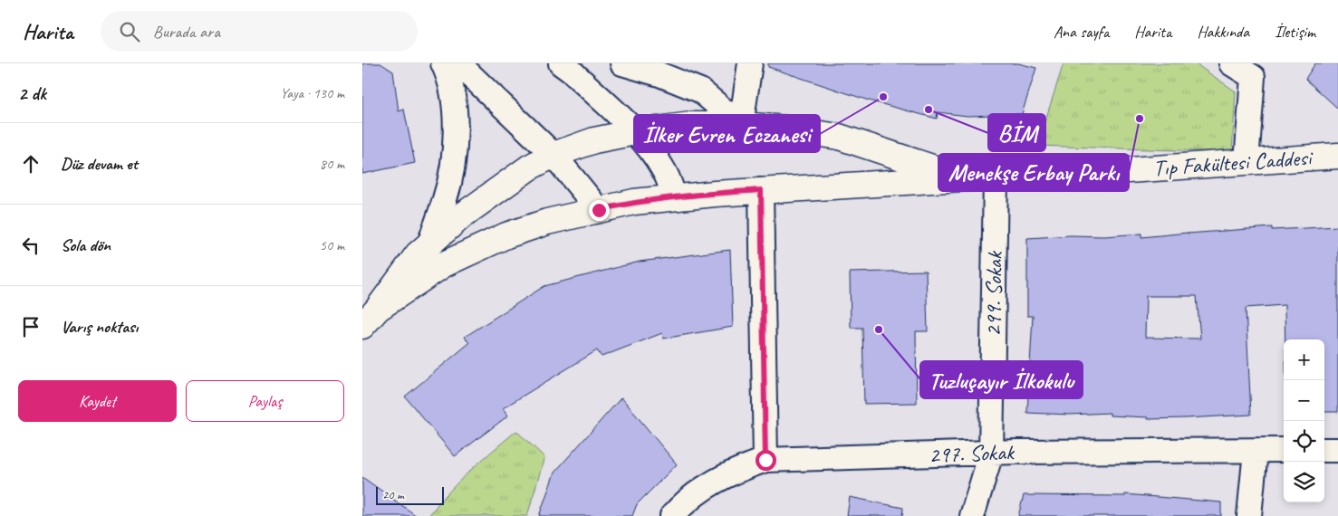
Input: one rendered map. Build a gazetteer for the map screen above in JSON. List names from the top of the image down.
{
  "streets": {
    "main road": ["Tıp Fakültesi Caddesi"],
    "street": ["299. Sokak", "297. Sokak"]
  },
  "crossings": [
    ["Tıp Fakültesi Caddesi", "299. Sokak"],
    ["299. Sokak", "297. Sokak"]
  ],
  "places": [
    "İlker Evren Eczanesi",
    "BİM",
    "Menekşe Erbay Parkı",
    "Tuzluçayır İlkokulu"
  ],
  "scale_bar": "20 m",
  "page": {
    "header": "Harita",
    "search": "Burada ara",
    "nav": [
      "Ana sayfa",
      "Harita",
      "Hakkında",
      "İletişim"
    ],
    "heading": ["2 dk", "Yaya · 130 m"],
    "list": [
      ["Düz devam et", "80 m"],
      ["Sola dön", "50 m"],
      "Varış noktası"
    ],
    "map_buttons": ["+", "−"],
    "buttons": ["Kaydet", "Paylaş"],
    "scale": "20 m"
  }
}
